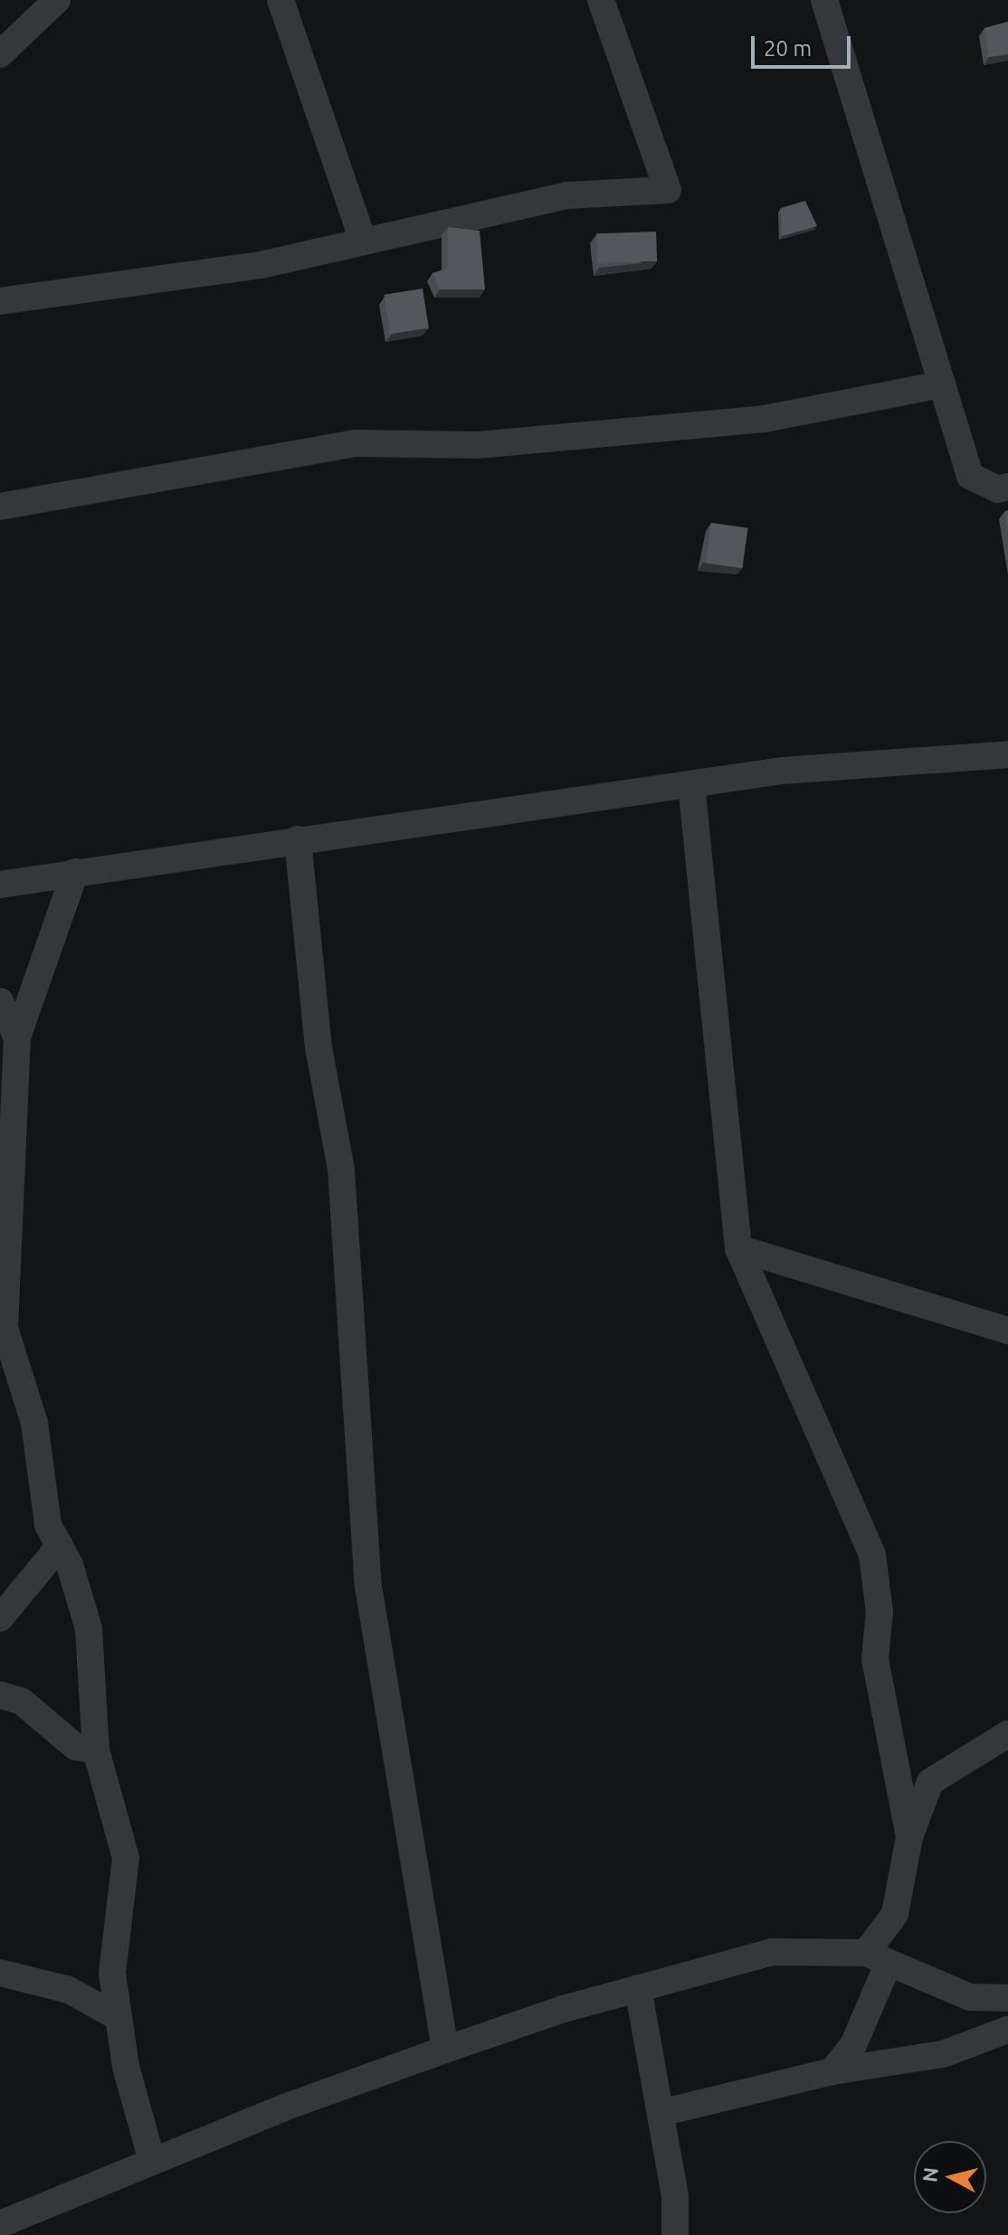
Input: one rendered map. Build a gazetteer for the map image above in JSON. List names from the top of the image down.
{
  "scale_bar": "20 m",
  "north": "left"
}
